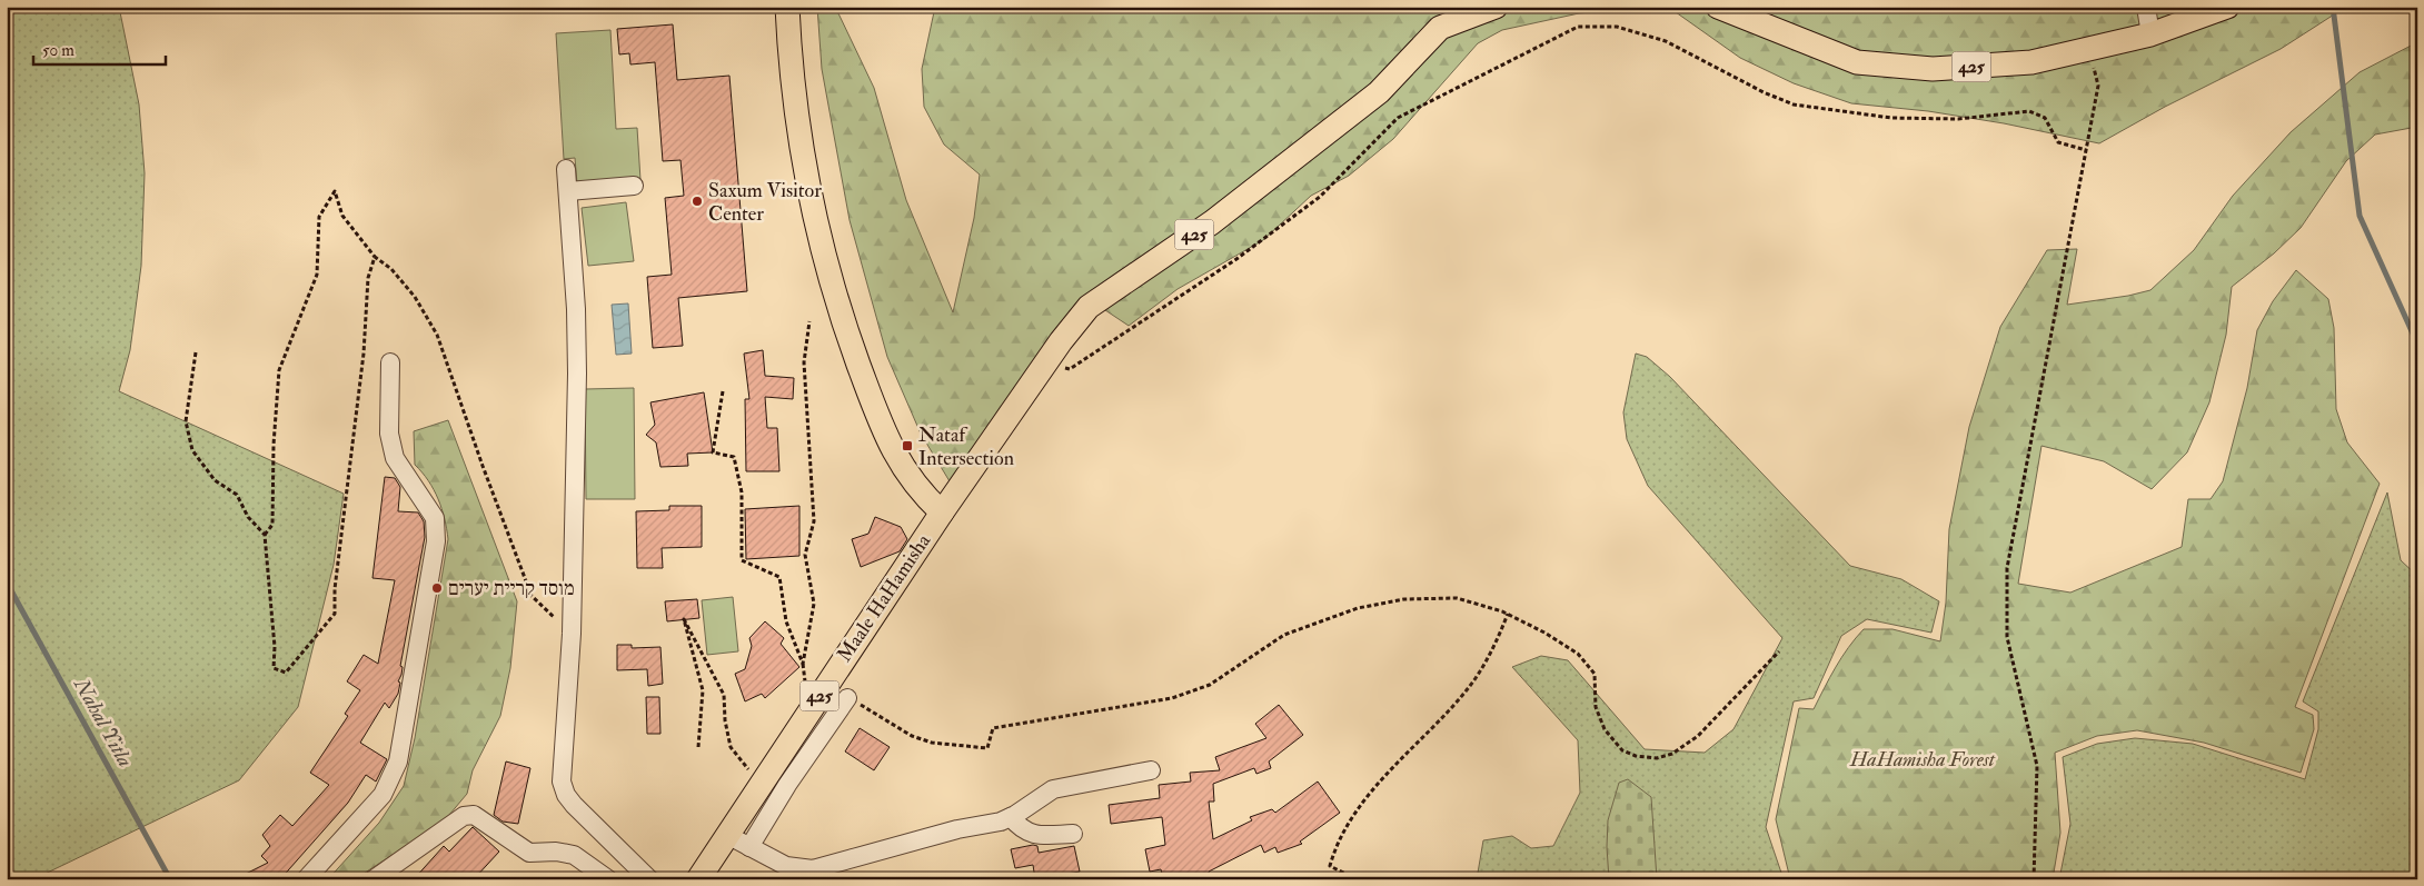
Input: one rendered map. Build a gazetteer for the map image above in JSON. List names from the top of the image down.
{
  "streets": {
    "main road": ["425", "Maale HaHamisha"]
  },
  "crossings": [
    ["425", "Maale HaHamisha"]
  ],
  "water": ["Nahal Yitla"],
  "parks": ["HaHamisha Forest"],
  "places": {
    "other": ["Saxum Visitor Center", "מוסד קריית יערים"],
    "transit": ["Nataf Intersection"]
  },
  "scale_bar": "50 m"
}
